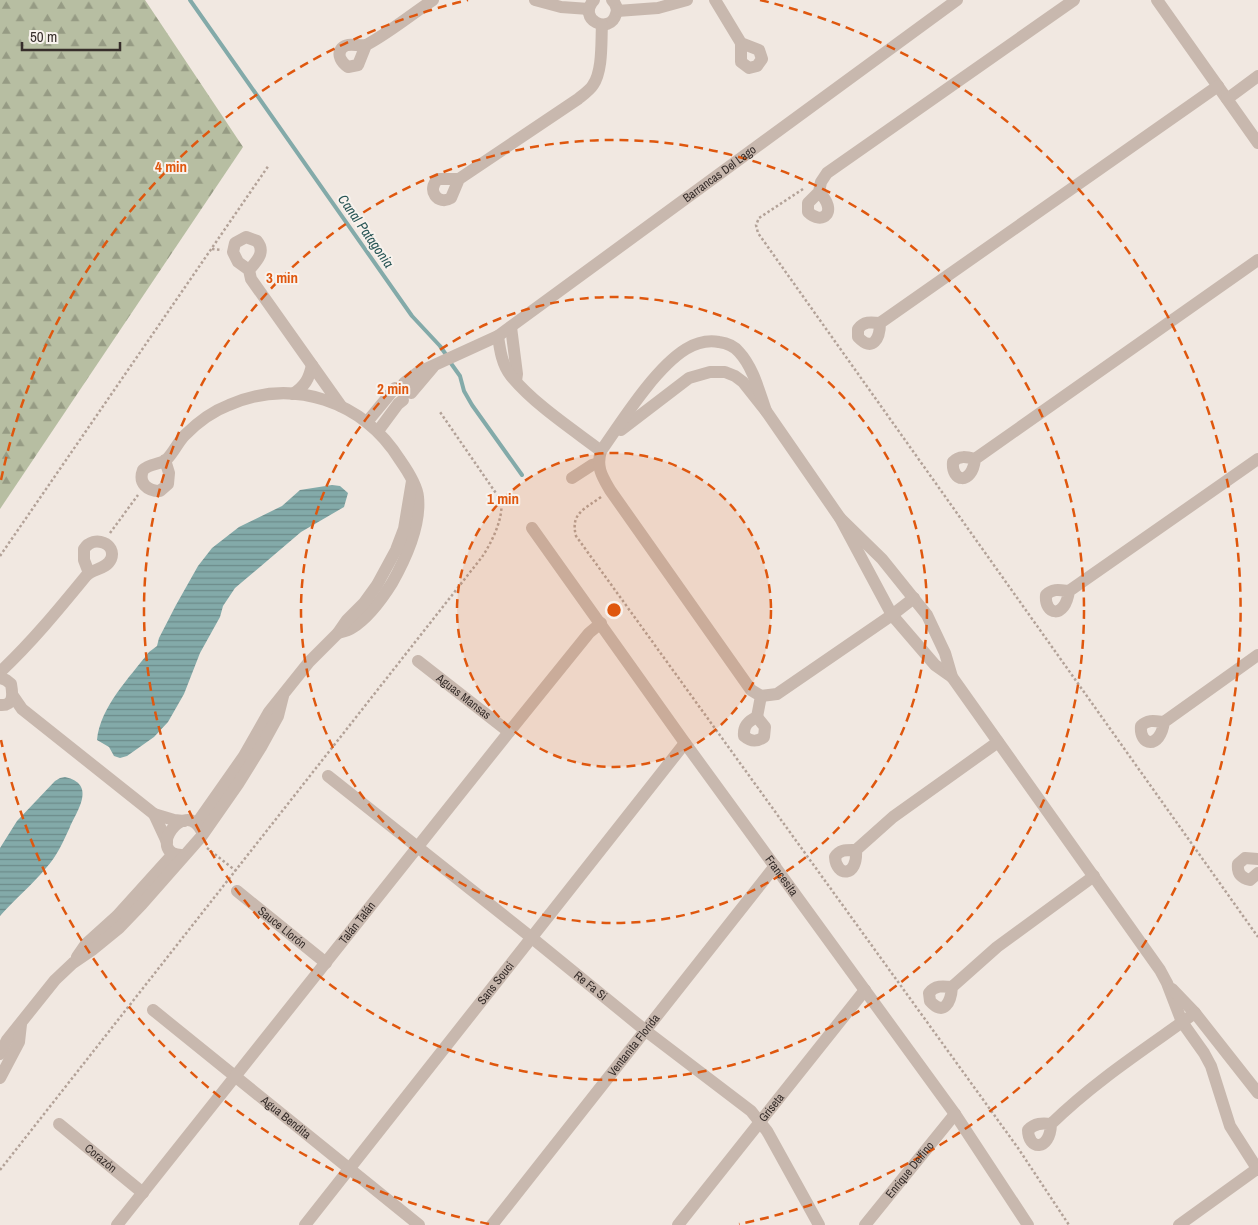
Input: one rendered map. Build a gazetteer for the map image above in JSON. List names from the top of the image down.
{
  "streets": {
    "street": [
      "Barrancas Del Lago",
      "Aguas Mansas",
      "Francesita",
      "Talán Talán",
      "Sauce Llorón",
      "Sans Souci",
      "Re Fa Si",
      "Ventanita Florida",
      "Griseta",
      "Agua Bendita",
      "Corazón",
      "Enrique Delfino"
    ]
  },
  "crossings": [
    ["Aguas Mansas", "Talán Talán"],
    ["Francesita", "Talán Talán"],
    ["Francesita", "Sans Souci"],
    ["Francesita", "Ventanita Florida"],
    ["Francesita", "Griseta"],
    ["Francesita", "Enrique Delfino"],
    ["Talán Talán", "Sauce Llorón"],
    ["Talán Talán", "Re Fa Si"],
    ["Talán Talán", "Agua Bendita"],
    ["Talán Talán", "Corazón"],
    ["Sans Souci", "Re Fa Si"],
    ["Sans Souci", "Agua Bendita"],
    ["Re Fa Si", "Ventanita Florida"],
    ["Re Fa Si", "Griseta"]
  ],
  "water": ["Canal Patagonia"],
  "scale_bar": "50 m",
  "rings": [
    "4 min",
    "3 min",
    "2 min",
    "1 min"
  ]
}
